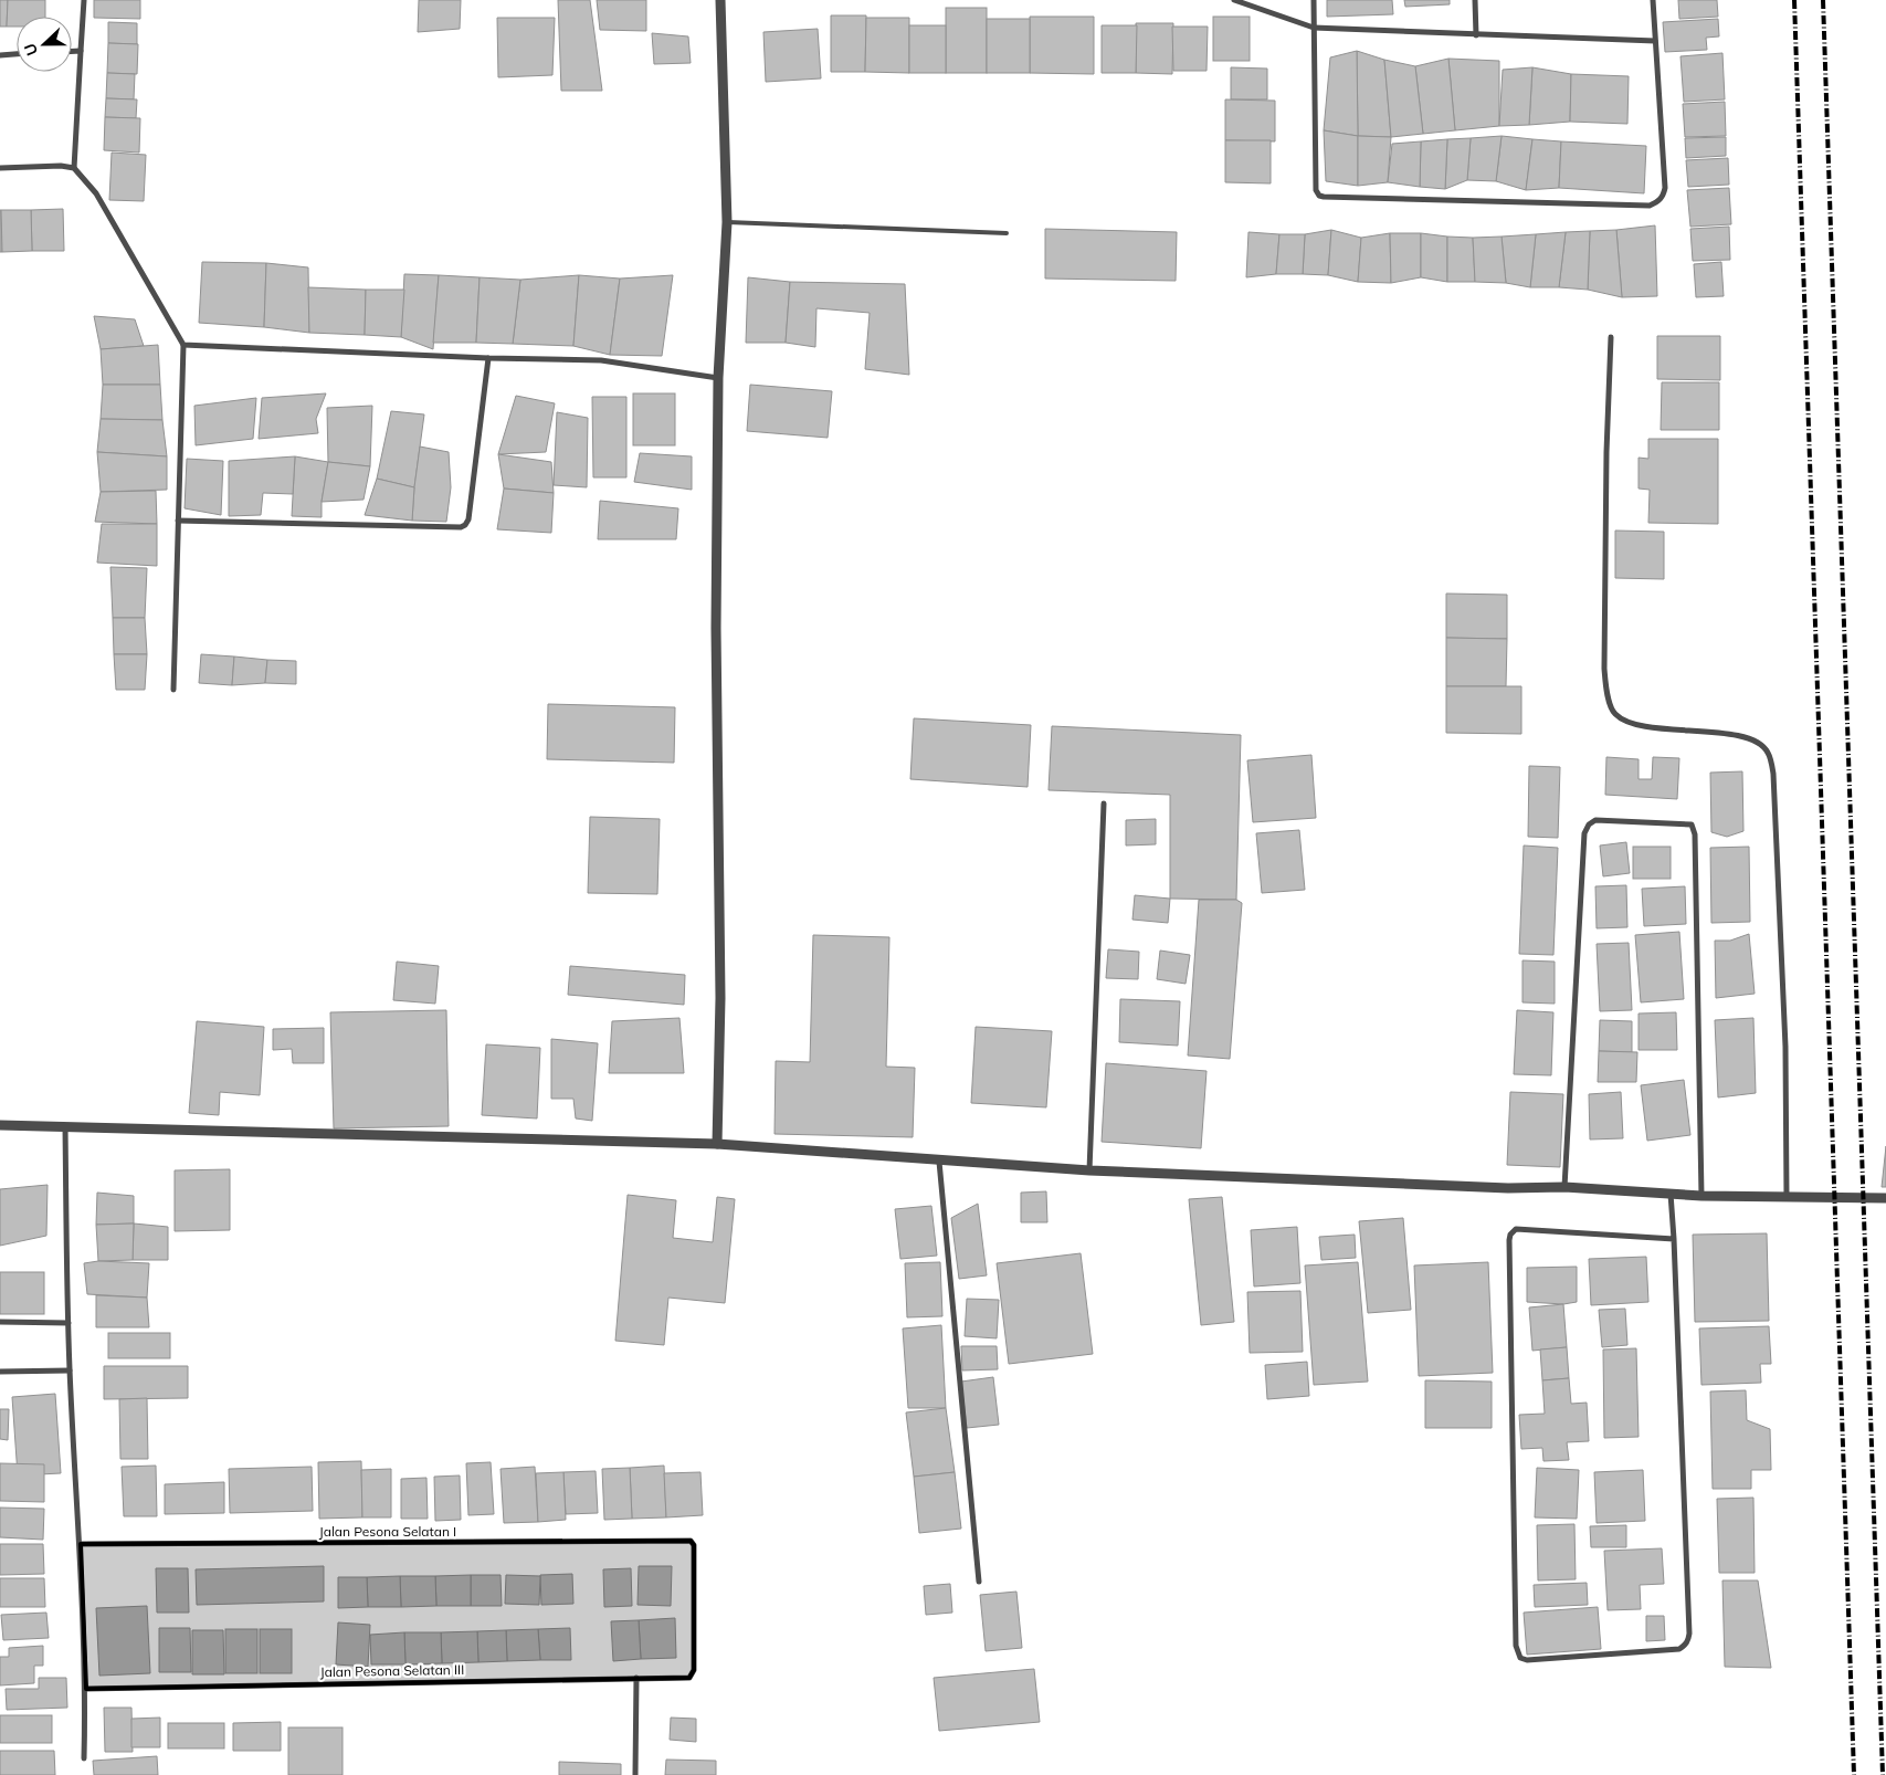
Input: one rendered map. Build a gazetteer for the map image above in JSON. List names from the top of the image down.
{
  "streets": {
    "street": ["Jalan Pesona Selatan I", "Jalan Pesona Selatan III"]
  },
  "crossings": [
    ["Jalan Pesona Selatan I", "Jalan Pesona Selatan III"]
  ],
  "north": "left"
}
